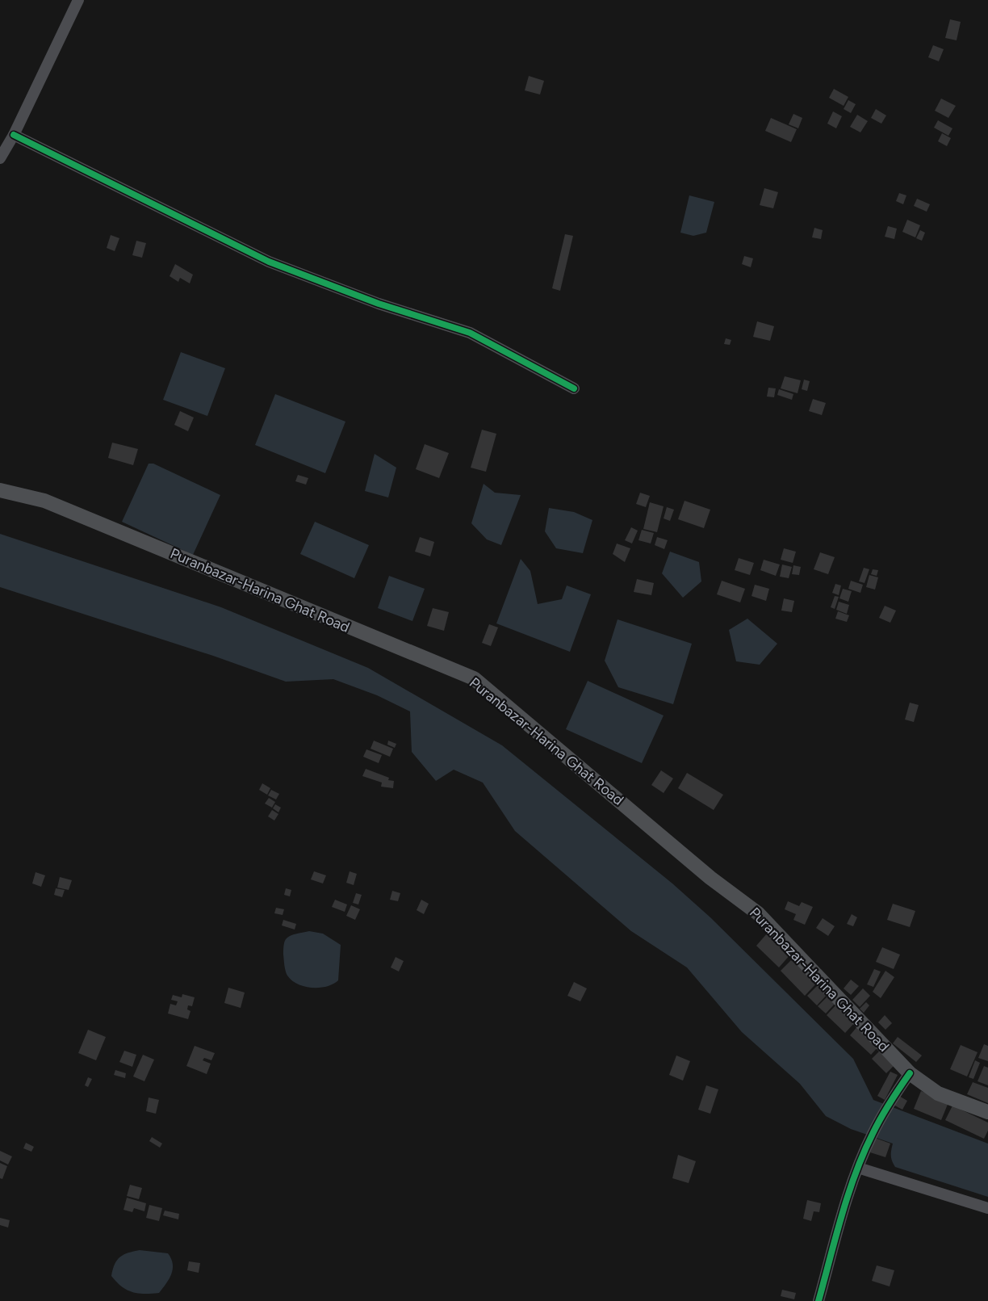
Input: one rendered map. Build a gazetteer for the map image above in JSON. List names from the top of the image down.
{
  "streets": {
    "main road": ["Puranbazar-Harina Ghat Road"]
  }
}
